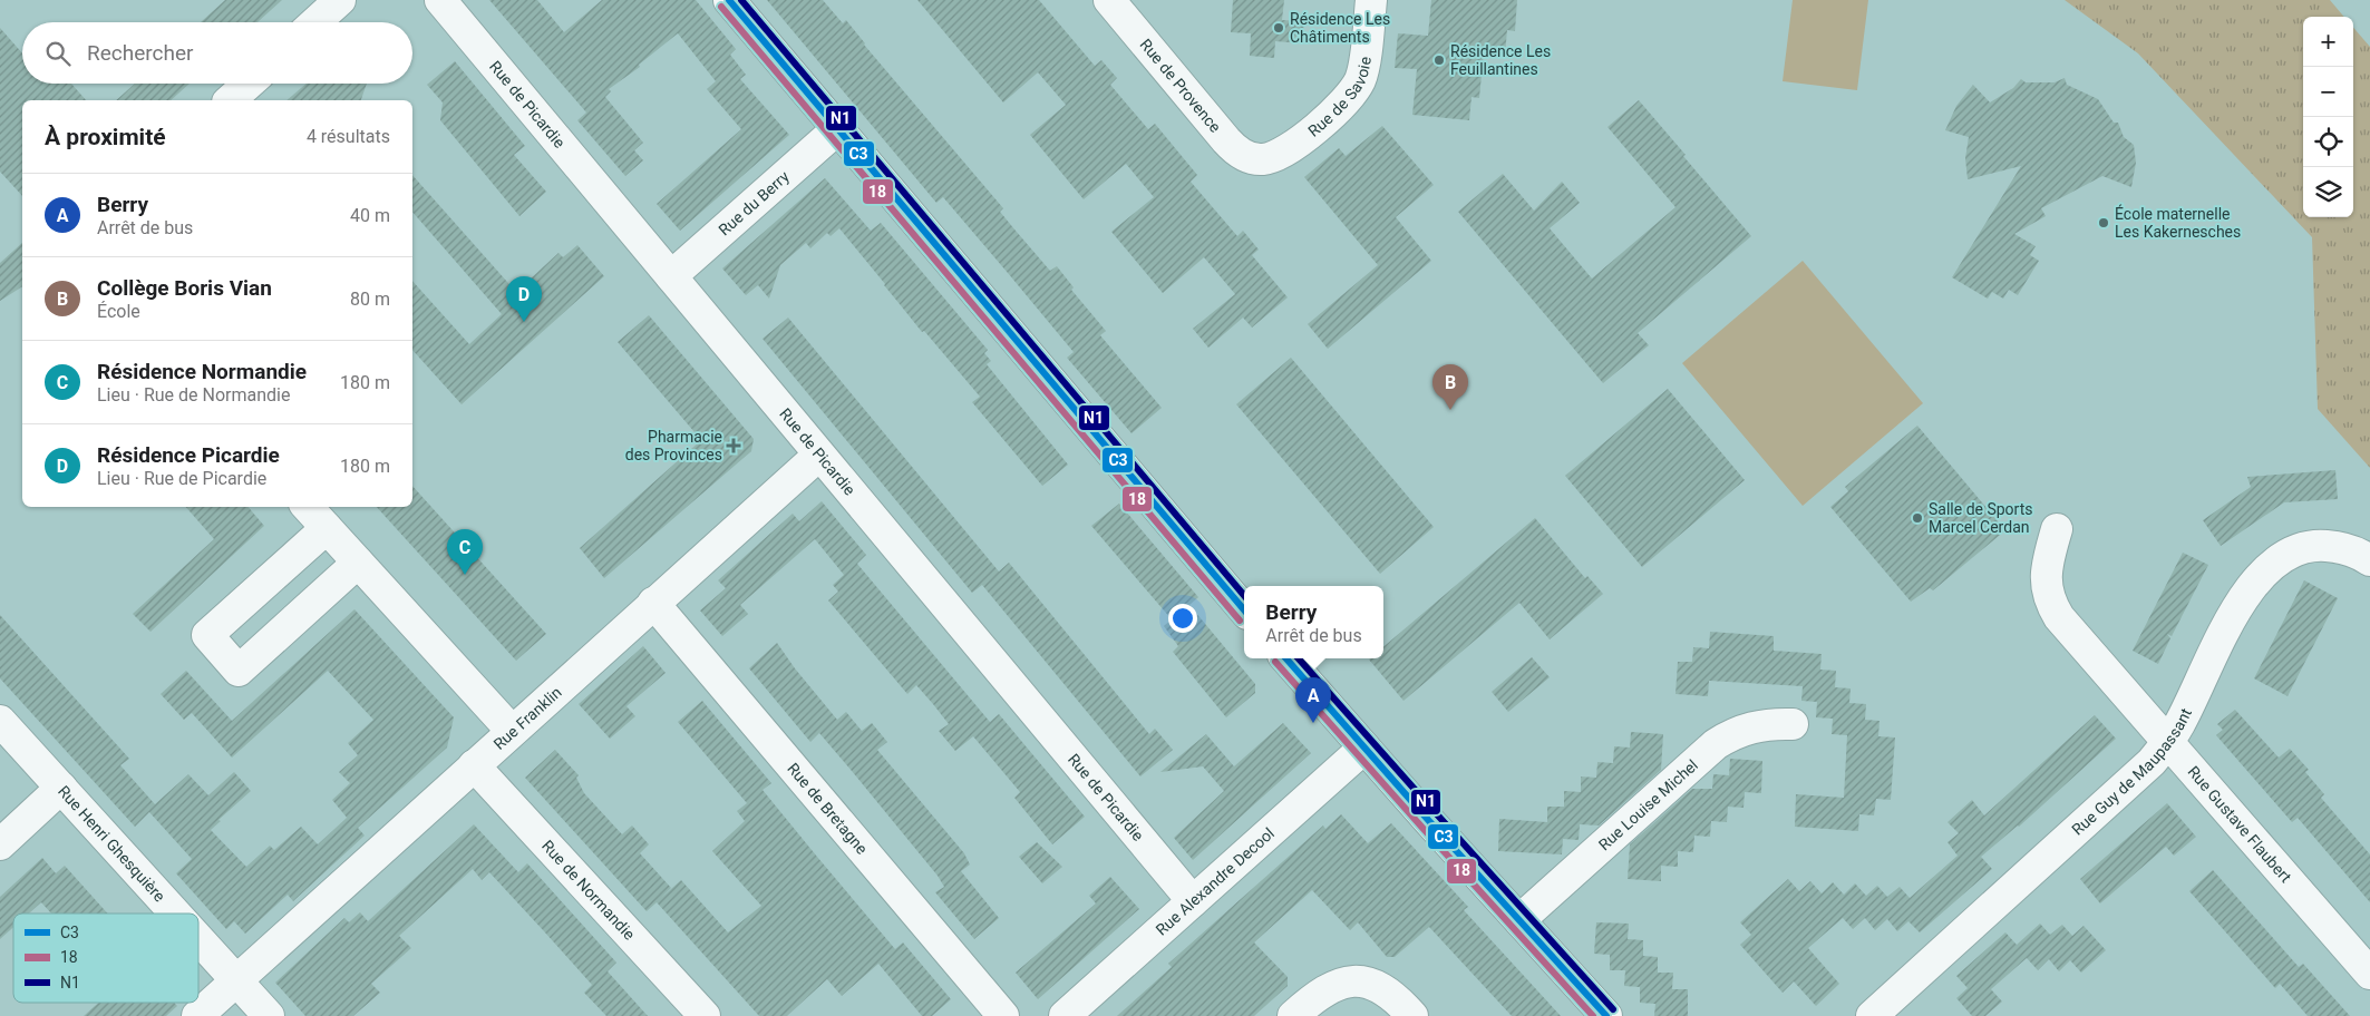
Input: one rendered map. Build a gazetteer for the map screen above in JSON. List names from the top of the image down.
{
  "streets": {
    "street": [
      "Rue de Provence",
      "Rue de Savoie",
      "Rue de Picardie",
      "Rue du Berry",
      "Rue Franklin",
      "Rue Guy de Maupassant",
      "Rue Louise Michel",
      "Rue de Bretagne",
      "Rue Gustave Flaubert",
      "Rue Henri Ghesquière",
      "Rue Alexandre Decool",
      "Rue de Normandie"
    ]
  },
  "crossings": [
    ["Rue de Provence", "Rue de Savoie"],
    ["Rue de Picardie", "Rue du Berry"],
    ["Rue de Picardie", "Rue Franklin"],
    ["Rue de Picardie", "Rue Alexandre Decool"],
    ["Rue Franklin", "Rue de Bretagne"],
    ["Rue Franklin", "Rue Henri Ghesquière"],
    ["Rue Franklin", "Rue de Normandie"],
    ["Rue Guy de Maupassant", "Rue Gustave Flaubert"]
  ],
  "places": {
    "other": [
      "Résidence Les Châtiments",
      "Résidence Les Feuillantines",
      "École maternelle Les Kakernesches",
      "Salle de Sports Marcel Cerdan"
    ],
    "health": ["Pharmacie des Provinces"]
  },
  "lines": ["transit line C3", "transit line N1", "transit line 18"],
  "legend": ["C3", "18", "N1"],
  "page": {
    "map_buttons": ["+", "−"],
    "search": "Rechercher",
    "heading": ["À proximité", "4 résultats"],
    "list": [
      {
        "mark": "A",
        "name": "Berry",
        "note": "Arrêt de bus",
        "value": "40 m"
      },
      {
        "mark": "B",
        "name": "Collège Boris Vian",
        "note": "École",
        "value": "80 m"
      },
      {
        "mark": "C",
        "name": "Résidence Normandie",
        "note": "Lieu · Rue de Normandie",
        "value": "180 m"
      },
      {
        "mark": "D",
        "name": "Résidence Picardie",
        "note": "Lieu · Rue de Picardie",
        "value": "180 m"
      }
    ],
    "pins": [
      "D",
      "B",
      "C",
      "A"
    ],
    "popup": ["Berry", "Arrêt de bus"]
  }
}
